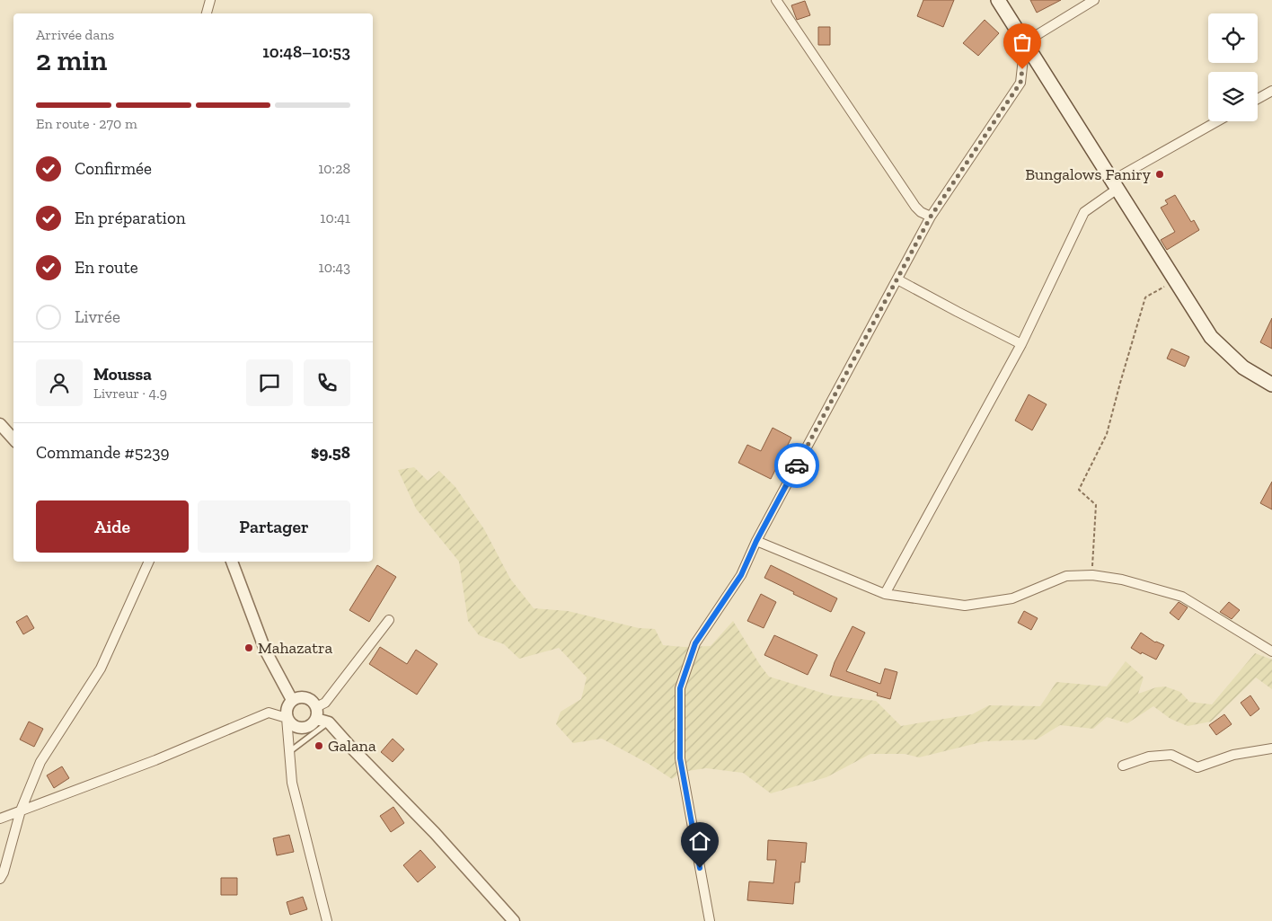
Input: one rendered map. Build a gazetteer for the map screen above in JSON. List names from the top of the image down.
{
  "places": ["Bungalows Faniry", "Mahazatra", "Galana"],
  "page": {
    "heading": ["2 min", "Arrivée dans", "10:48–10:53"],
    "panel": [
      "Moussa",
      "Livreur · 4.9",
      "Commande #5239",
      "$9.58"
    ],
    "bar": "En route · 270 m",
    "list": [
      ["Confirmée", "10:28"],
      ["En préparation", "10:41"],
      ["En route", "10:43"],
      "Livrée"
    ],
    "buttons": ["Aide", "Partager"]
  }
}
